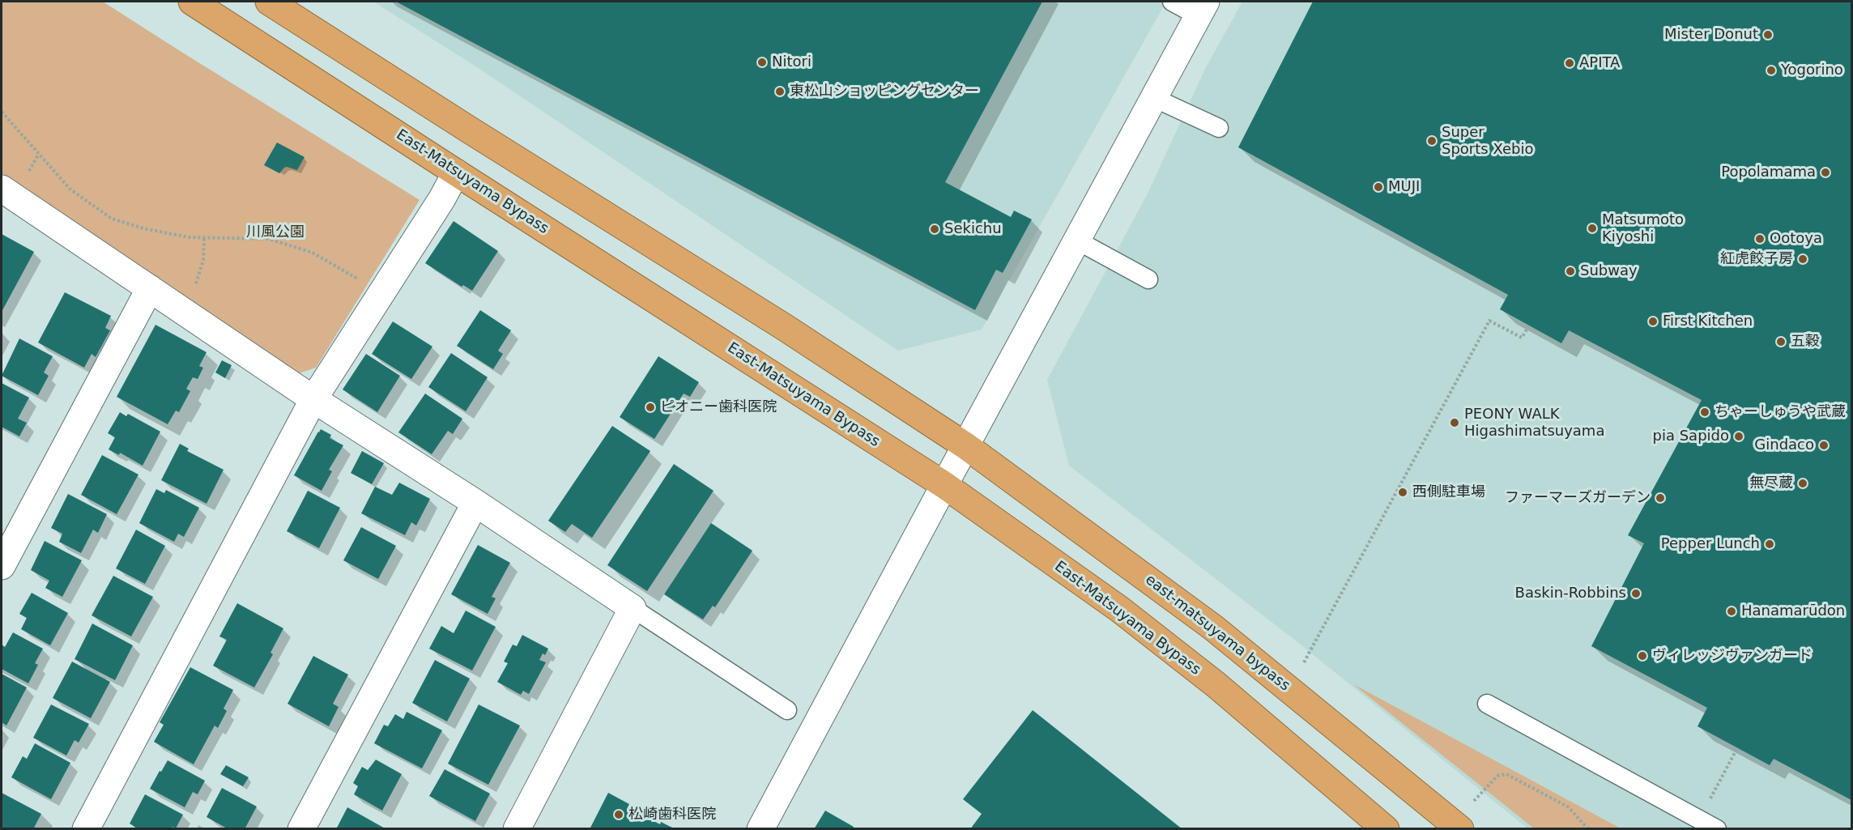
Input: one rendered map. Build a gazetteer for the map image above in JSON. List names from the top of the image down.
{
  "streets": {
    "highway": ["East-Matsuyama Bypass", "east-matsuyama bypass"]
  },
  "parks": ["川風公園"],
  "places": [
    "Mister Donut",
    "Nitori",
    "APITA",
    "Yogorino",
    "東松山ショッピングセンター",
    "Super Sports Xebio",
    "Popolamama",
    "MUJI",
    "Matsumoto Kiyoshi",
    "Sekichu",
    "Ootoya",
    "紅虎餃子房",
    "Subway",
    "First Kitchen",
    "五穀",
    "ピオニー歯科医院",
    "ちゃーしゅうや武蔵",
    "PEONY WALK Higashimatsuyama",
    "pia Sapido",
    "Gindaco",
    "無尽蔵",
    "西側駐車場",
    "ファーマーズガーデン",
    "Pepper Lunch",
    "Baskin-Robbins",
    "Hanamarūdon",
    "ヴィレッジヴァンガード",
    "松崎歯科医院"
  ]
}
